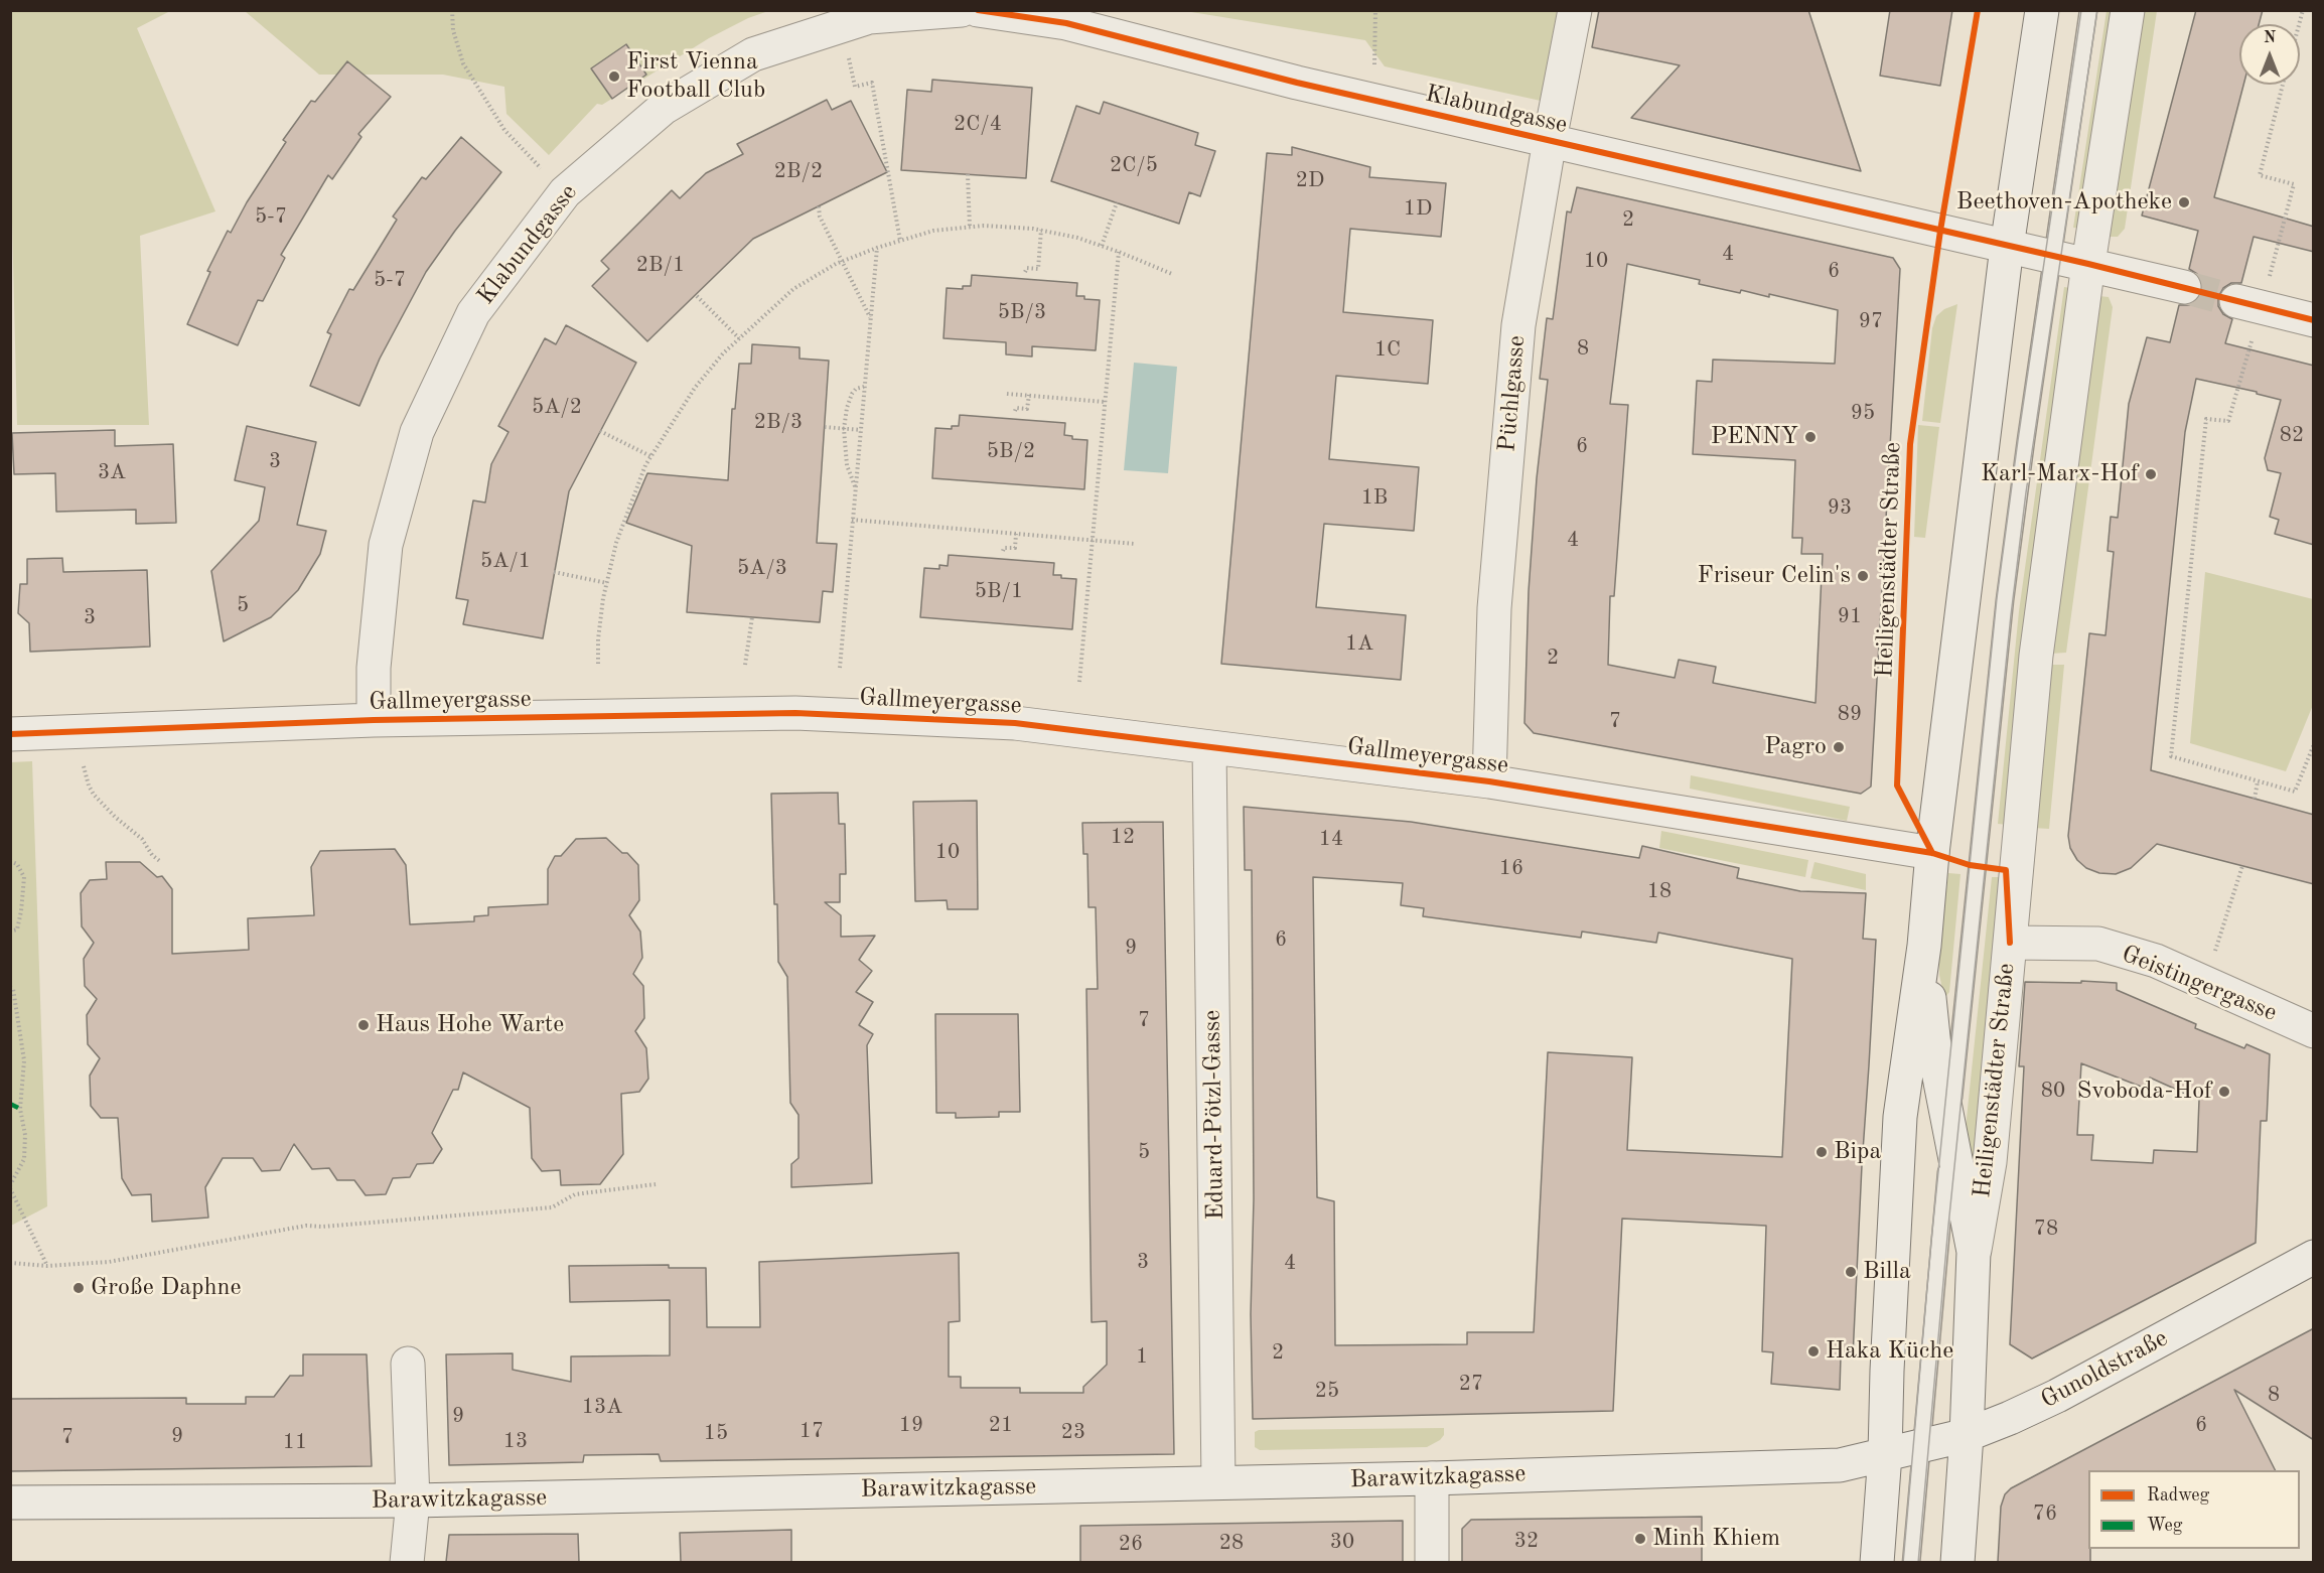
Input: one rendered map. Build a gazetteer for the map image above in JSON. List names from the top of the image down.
{
  "streets": {
    "street": [
      "Klabundgasse",
      "Püchlgasse",
      "Heiligenstädter Straße",
      "Gallmeyergasse",
      "Geistingergasse",
      "Eduard-Pötzl-Gasse",
      "Gunoldstraße",
      "Barawitzkagasse"
    ]
  },
  "crossings": [
    ["Klabundgasse", "Püchlgasse"],
    ["Klabundgasse", "Heiligenstädter Straße"],
    ["Klabundgasse", "Gallmeyergasse"],
    ["Püchlgasse", "Gallmeyergasse"],
    ["Heiligenstädter Straße", "Gallmeyergasse"],
    ["Heiligenstädter Straße", "Geistingergasse"],
    ["Heiligenstädter Straße", "Gunoldstraße"],
    ["Heiligenstädter Straße", "Barawitzkagasse"],
    ["Gallmeyergasse", "Eduard-Pötzl-Gasse"],
    ["Eduard-Pötzl-Gasse", "Barawitzkagasse"],
    ["Gunoldstraße", "Barawitzkagasse"]
  ],
  "places": [
    "First Vienna Football Club",
    "Beethoven-Apotheke",
    "PENNY",
    "Karl-Marx-Hof",
    "Friseur Celin's",
    "Pagro",
    "Haus Hohe Warte",
    "Svoboda-Hof",
    "Bipa",
    "Billa",
    "Große Daphne",
    "Haka Küche",
    "Minh Khiem"
  ],
  "house_numbers": [
    "2C/4",
    "2C/5",
    "2B/2",
    "2D",
    "1D",
    "5-7",
    "2",
    "4",
    "10",
    "2B/1",
    "6",
    "5-7",
    "5B/3",
    "97",
    "8",
    "1C",
    "5A/2",
    "95",
    "2B/3",
    "82",
    "6",
    "5B/2",
    "3",
    "3A",
    "1B",
    "93",
    "4",
    "5A/1",
    "5A/3",
    "5B/1",
    "5",
    "91",
    "3",
    "1A",
    "2",
    "89",
    "7",
    "12",
    "14",
    "10",
    "16",
    "18",
    "6",
    "9",
    "7",
    "80",
    "5",
    "78",
    "3",
    "4",
    "2",
    "1",
    "27",
    "25",
    "8",
    "13A",
    "9",
    "19",
    "21",
    "6",
    "17",
    "23",
    "15",
    "9",
    "7",
    "13",
    "11",
    "76",
    "32",
    "30",
    "28",
    "26"
  ],
  "legend": ["Radweg", "Weg"],
  "north": "top"
}
